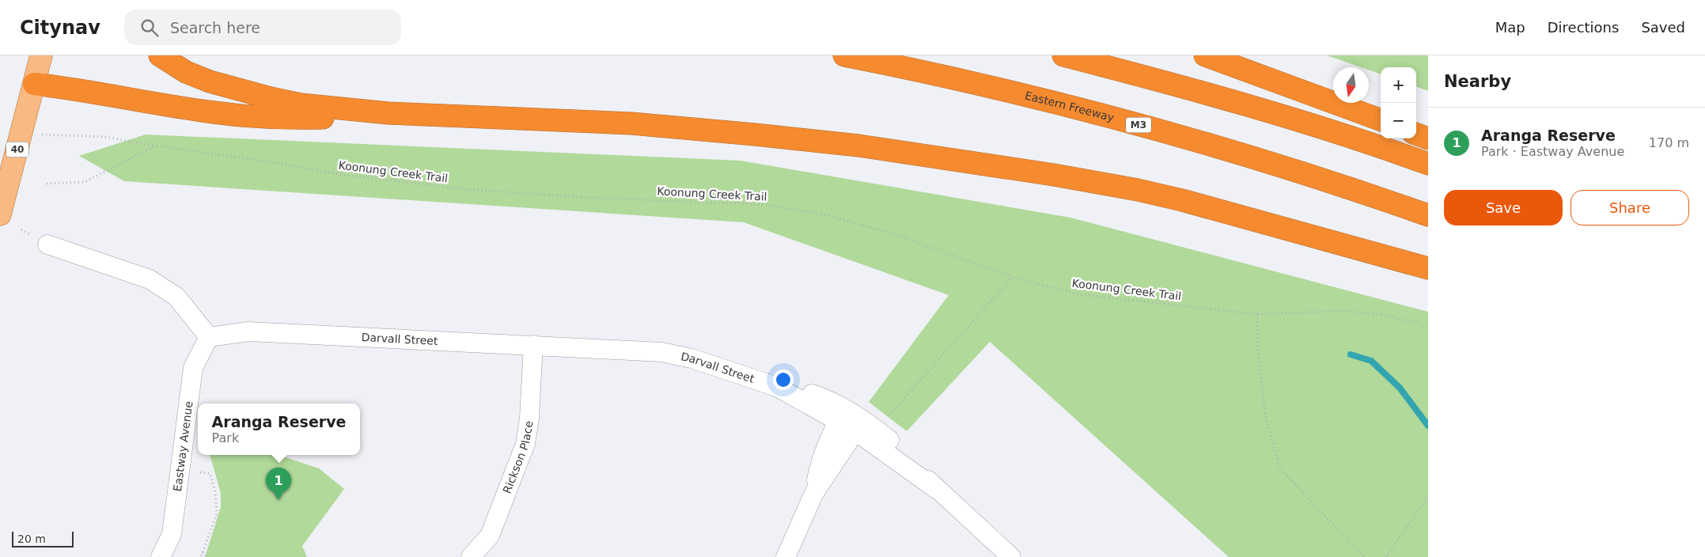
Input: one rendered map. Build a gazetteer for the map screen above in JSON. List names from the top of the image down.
{
  "streets": {
    "highway": ["Eastern Freeway", "M3"],
    "main road": ["40"],
    "street": ["Darvall Street", "Eastway Avenue", "Rickson Place"],
    "path": ["Koonung Creek Trail"]
  },
  "crossings": [
    ["40", "Koonung Creek Trail"],
    ["Darvall Street", "Eastway Avenue"],
    ["Darvall Street", "Rickson Place"]
  ],
  "scale_bar": "20 m",
  "north": "bottom",
  "page": {
    "header": "Citynav",
    "search": "Search here",
    "nav": ["Map", "Directions", "Saved"],
    "heading": "Nearby",
    "map_buttons": ["+", "−"],
    "list": [
      {
        "mark": "1",
        "name": "Aranga Reserve",
        "note": "Park · Eastway Avenue",
        "value": "170 m"
      }
    ],
    "buttons": ["Save", "Share"],
    "popup": ["Aranga Reserve", "Park"],
    "pins": "1",
    "scale": "20 m"
  }
}
